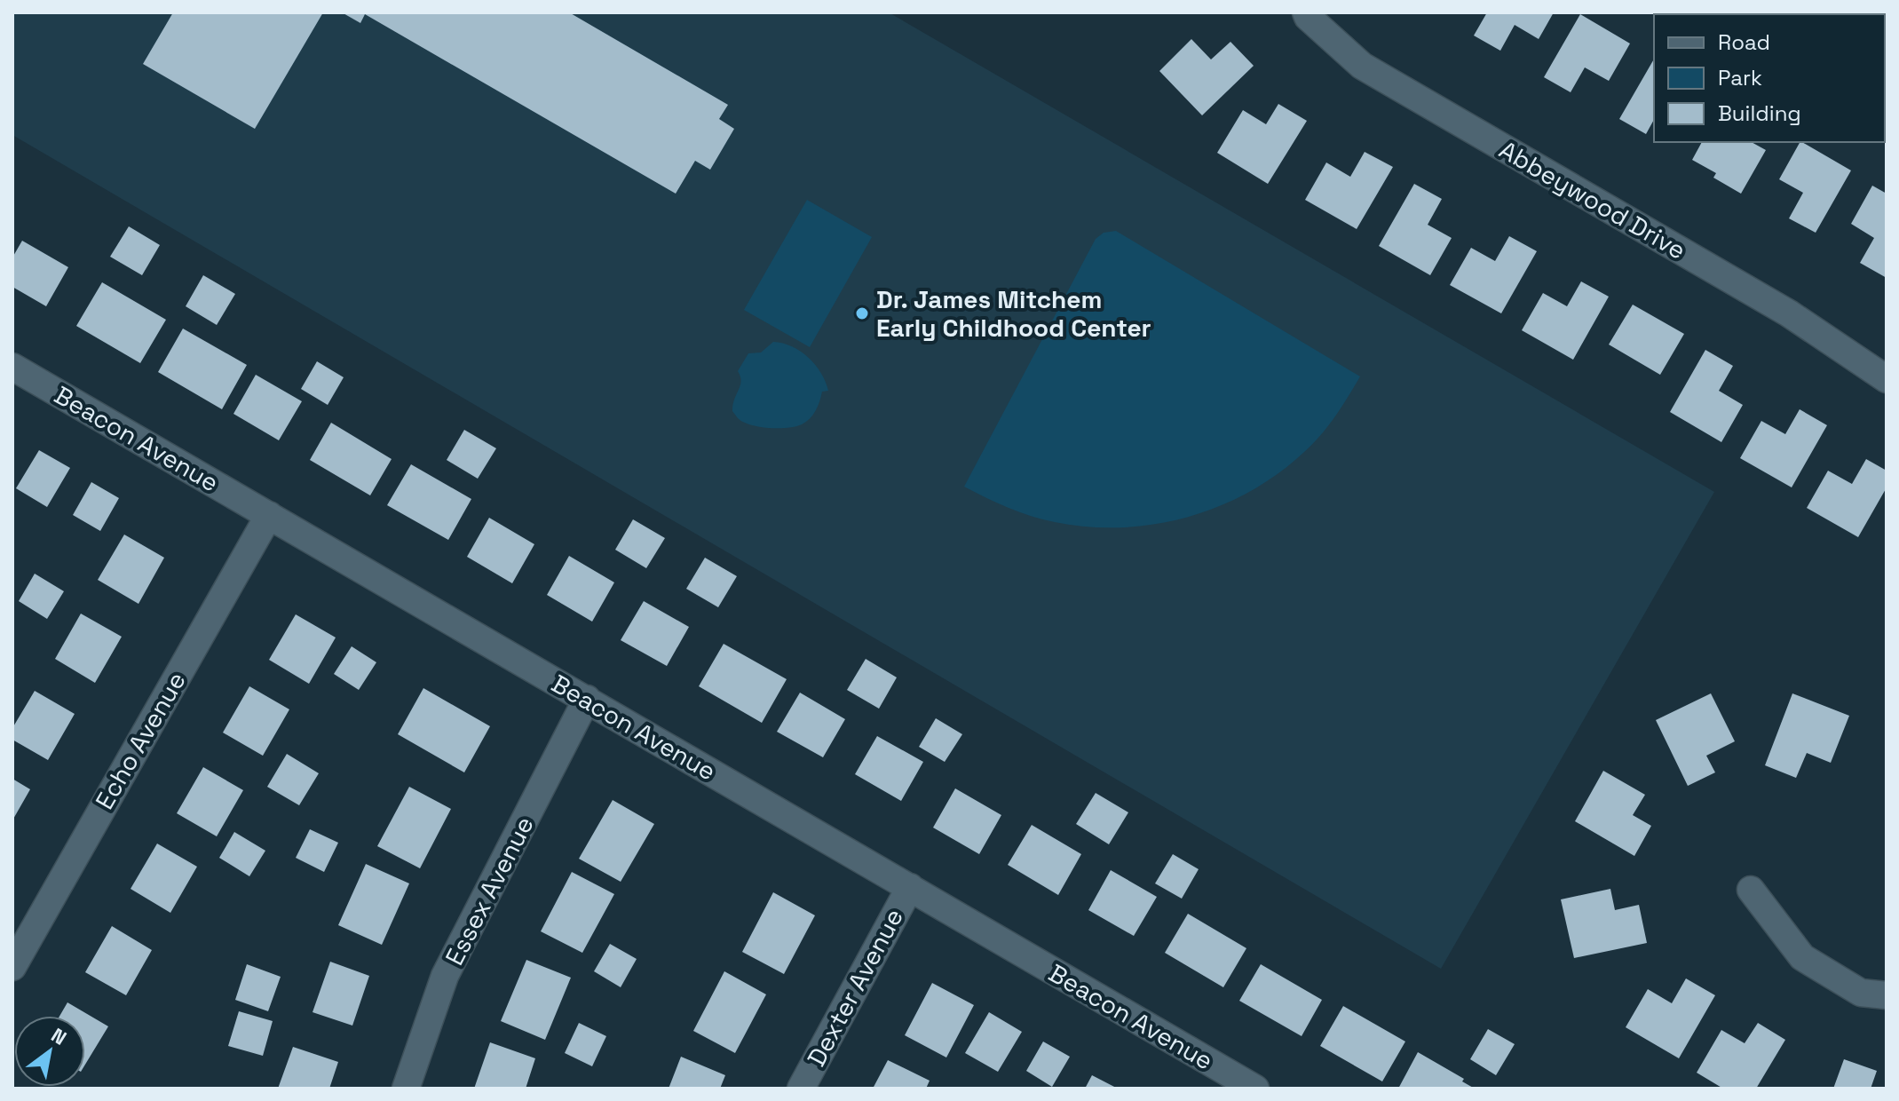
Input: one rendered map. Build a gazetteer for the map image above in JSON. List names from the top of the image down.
{
  "streets": {
    "street": [
      "Abbeywood Drive",
      "Beacon Avenue",
      "Echo Avenue",
      "Essex Avenue",
      "Dexter Avenue"
    ]
  },
  "crossings": [
    ["Beacon Avenue", "Echo Avenue"],
    ["Beacon Avenue", "Essex Avenue"],
    ["Beacon Avenue", "Dexter Avenue"]
  ],
  "places": ["Dr. James Mitchem Early Childhood Center"],
  "legend": ["Road", "Park", "Building"],
  "north": "top right"
}
